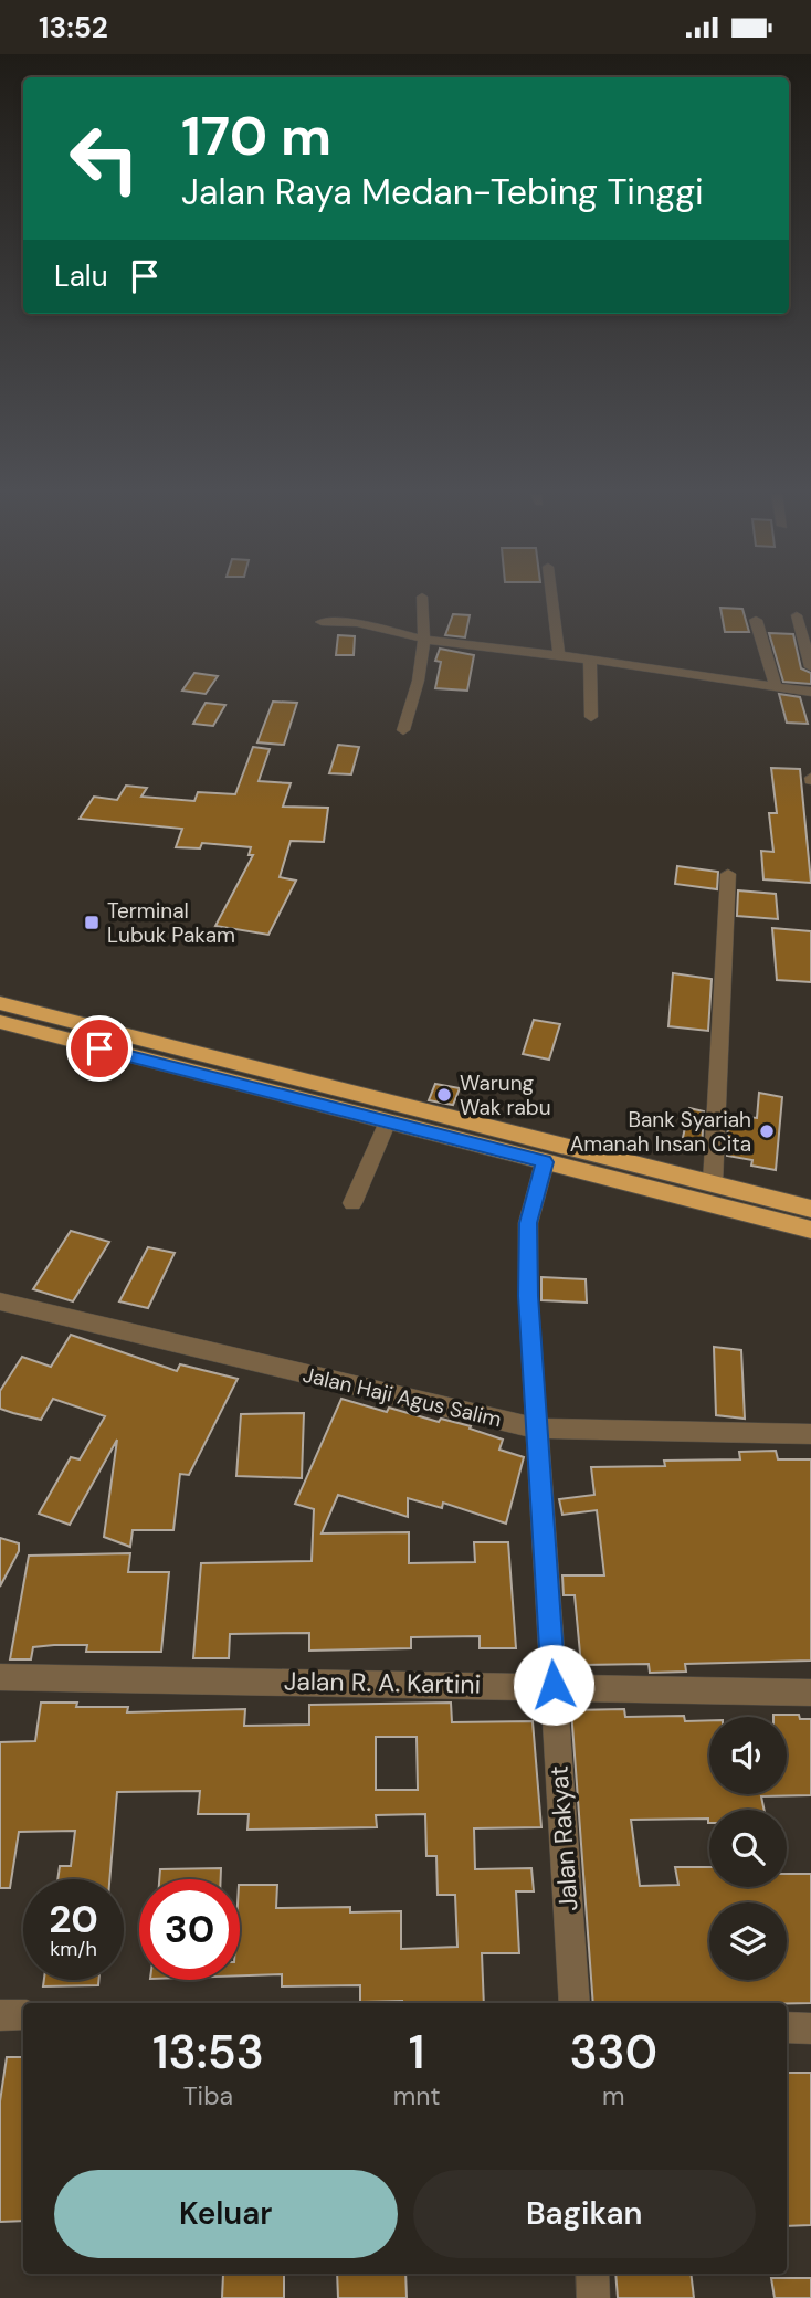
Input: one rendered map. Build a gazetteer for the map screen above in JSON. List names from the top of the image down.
{
  "streets": {
    "street": ["Jalan Haji Agus Salim", "Jalan R. A. Kartini", "Jalan Rakyat"]
  },
  "crossings": [
    ["Jalan Haji Agus Salim", "Jalan Rakyat"],
    ["Jalan R. A. Kartini", "Jalan Rakyat"]
  ],
  "places": {
    "transit": ["Terminal Lubuk Pakam"],
    "other": ["Warung Wak rabu", "Bank Syariah Amanah Insan Cita"]
  },
  "page": {
    "status": "13:52",
    "turn": ["170 m", "Jalan Raya Medan-Tebing Tinggi"],
    "then": "Lalu",
    "speed": "20 km/h",
    "limit": "30",
    "eta": [
      "13:53",
      "Tiba",
      "1",
      "mnt",
      "330",
      "m"
    ],
    "buttons": ["Keluar", "Bagikan"]
  }
}
